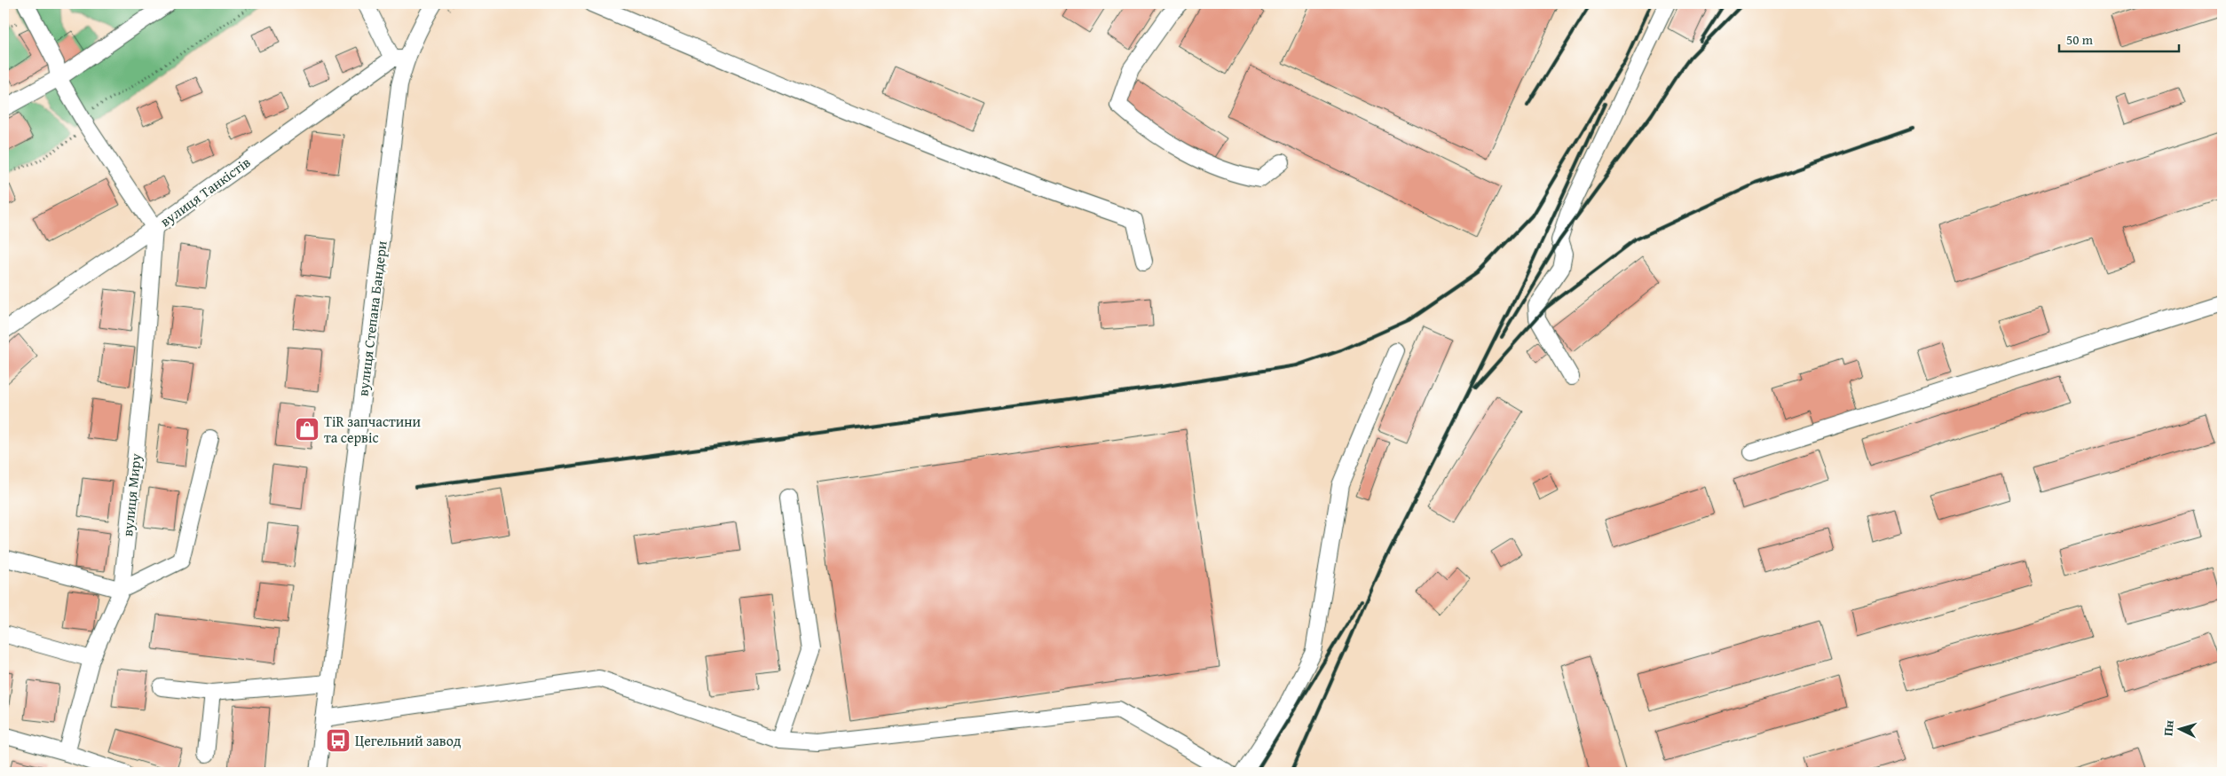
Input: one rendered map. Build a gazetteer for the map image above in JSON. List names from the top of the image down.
{
  "streets": {
    "street": ["вулиця Танкістів", "вулиця Степана Бандери", "вулиця Миру"]
  },
  "crossings": [
    ["вулиця Танкістів", "вулиця Степана Бандери"],
    ["вулиця Танкістів", "вулиця Миру"]
  ],
  "places": {
    "shop": ["TiR запчастини та сервіс"],
    "bus stop": ["Цегельний завод"]
  },
  "scale_bar": "50 m",
  "north": "left"
}
